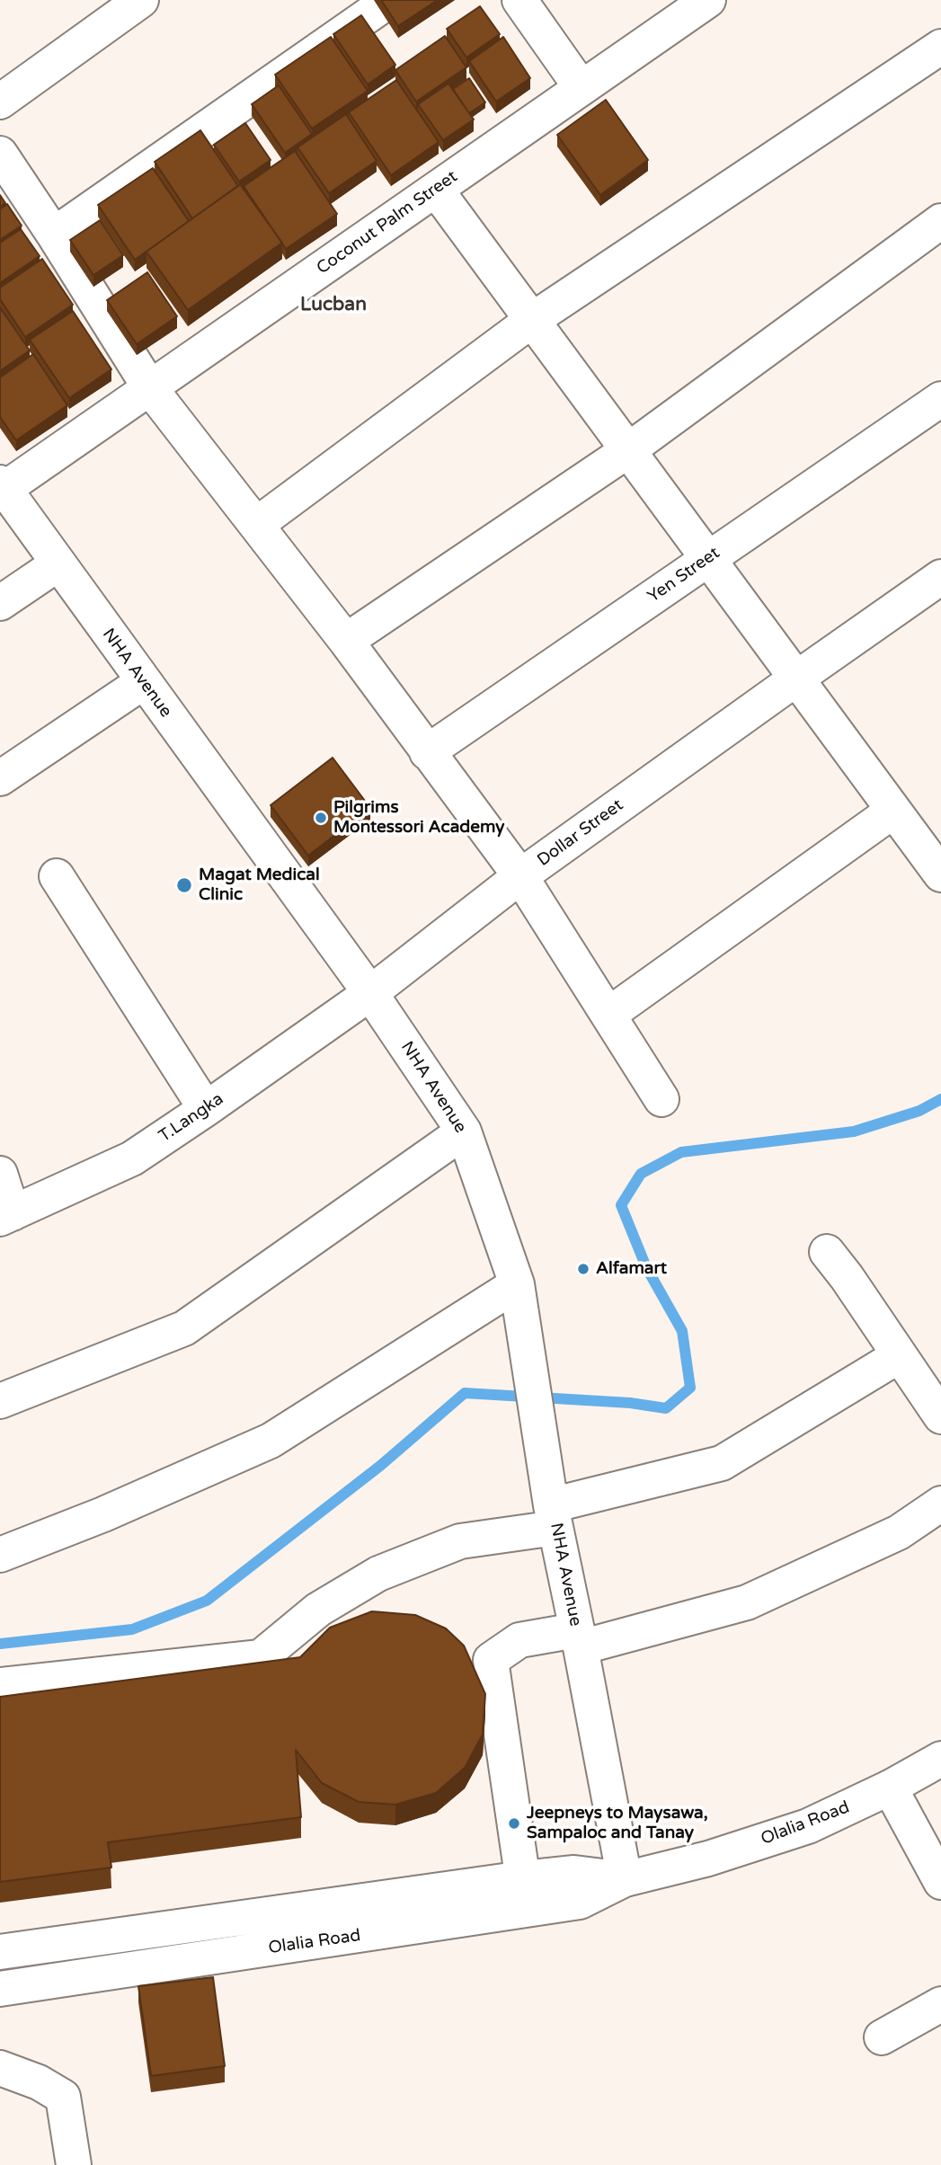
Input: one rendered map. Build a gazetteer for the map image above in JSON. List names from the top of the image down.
{
  "streets": {
    "street": [
      "Coconut Palm Street",
      "Yen Street",
      "NHA Avenue",
      "Dollar Street",
      "T.Langka",
      "Olalia Road"
    ]
  },
  "crossings": [
    ["Coconut Palm Street", "NHA Avenue"],
    ["NHA Avenue", "Dollar Street"],
    ["NHA Avenue", "T.Langka"],
    ["NHA Avenue", "Olalia Road"],
    ["Dollar Street", "T.Langka"]
  ],
  "districts": ["Lucban"],
  "places": [
    "Pilgrims Montessori Academy",
    "Magat Medical Clinic",
    "Alfamart",
    "Jeepneys to Maysawa, Sampaloc and Tanay"
  ]
}
